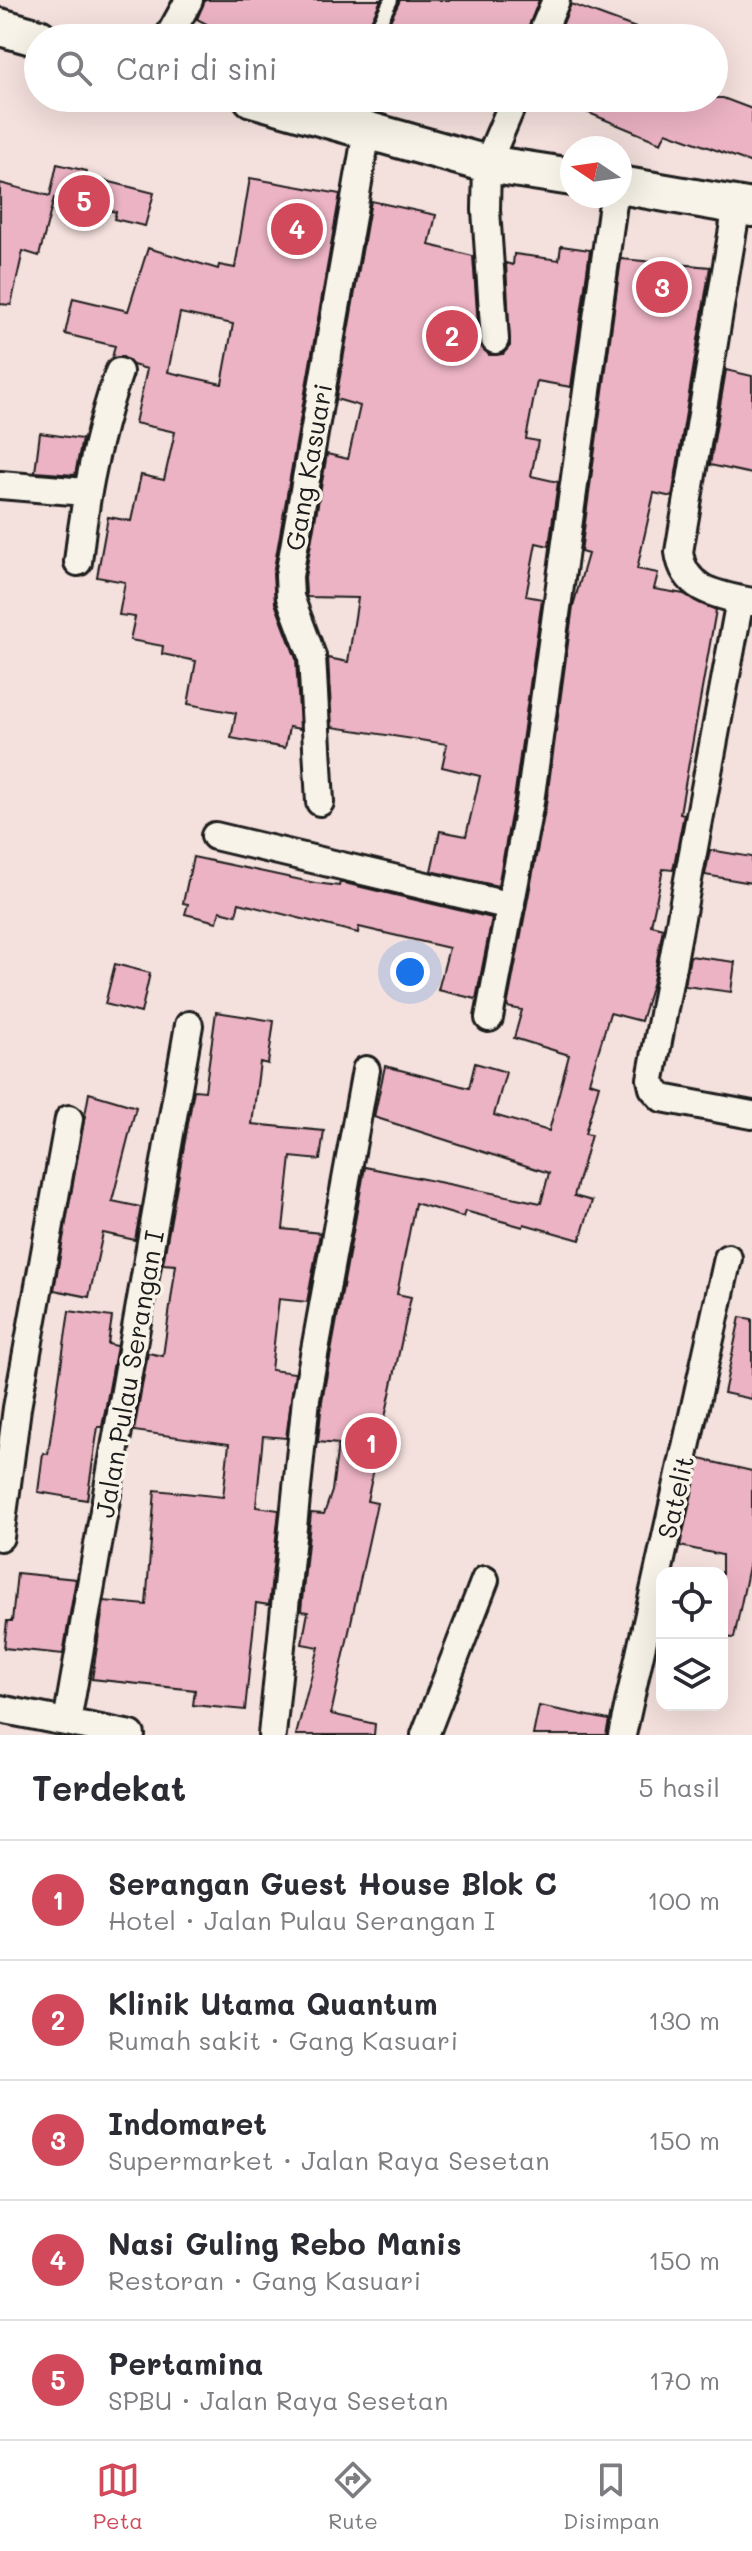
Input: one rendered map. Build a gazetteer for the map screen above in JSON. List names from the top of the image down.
{
  "streets": {
    "street": ["Gang Kasuari", "Jalan Pulau Serangan I", "Satelit"]
  },
  "north": "left",
  "page": {
    "search": "Cari di sini",
    "pins": [
      "5",
      "4",
      "3",
      "2",
      "1"
    ],
    "heading": ["Terdekat", "5 hasil"],
    "list": [
      {
        "mark": "1",
        "name": "Serangan Guest House Blok C",
        "note": "Hotel · Jalan Pulau Serangan I",
        "value": "100 m"
      },
      {
        "mark": "2",
        "name": "Klinik Utama Quantum",
        "note": "Rumah sakit · Gang Kasuari",
        "value": "130 m"
      },
      {
        "mark": "3",
        "name": "Indomaret",
        "note": "Supermarket · Jalan Raya Sesetan",
        "value": "150 m"
      },
      {
        "mark": "4",
        "name": "Nasi Guling Rebo Manis",
        "note": "Restoran · Gang Kasuari",
        "value": "150 m"
      },
      {
        "mark": "5",
        "name": "Pertamina",
        "note": "SPBU · Jalan Raya Sesetan",
        "value": "170 m"
      }
    ],
    "nav": ["Peta", "Rute", "Disimpan"]
  }
}
